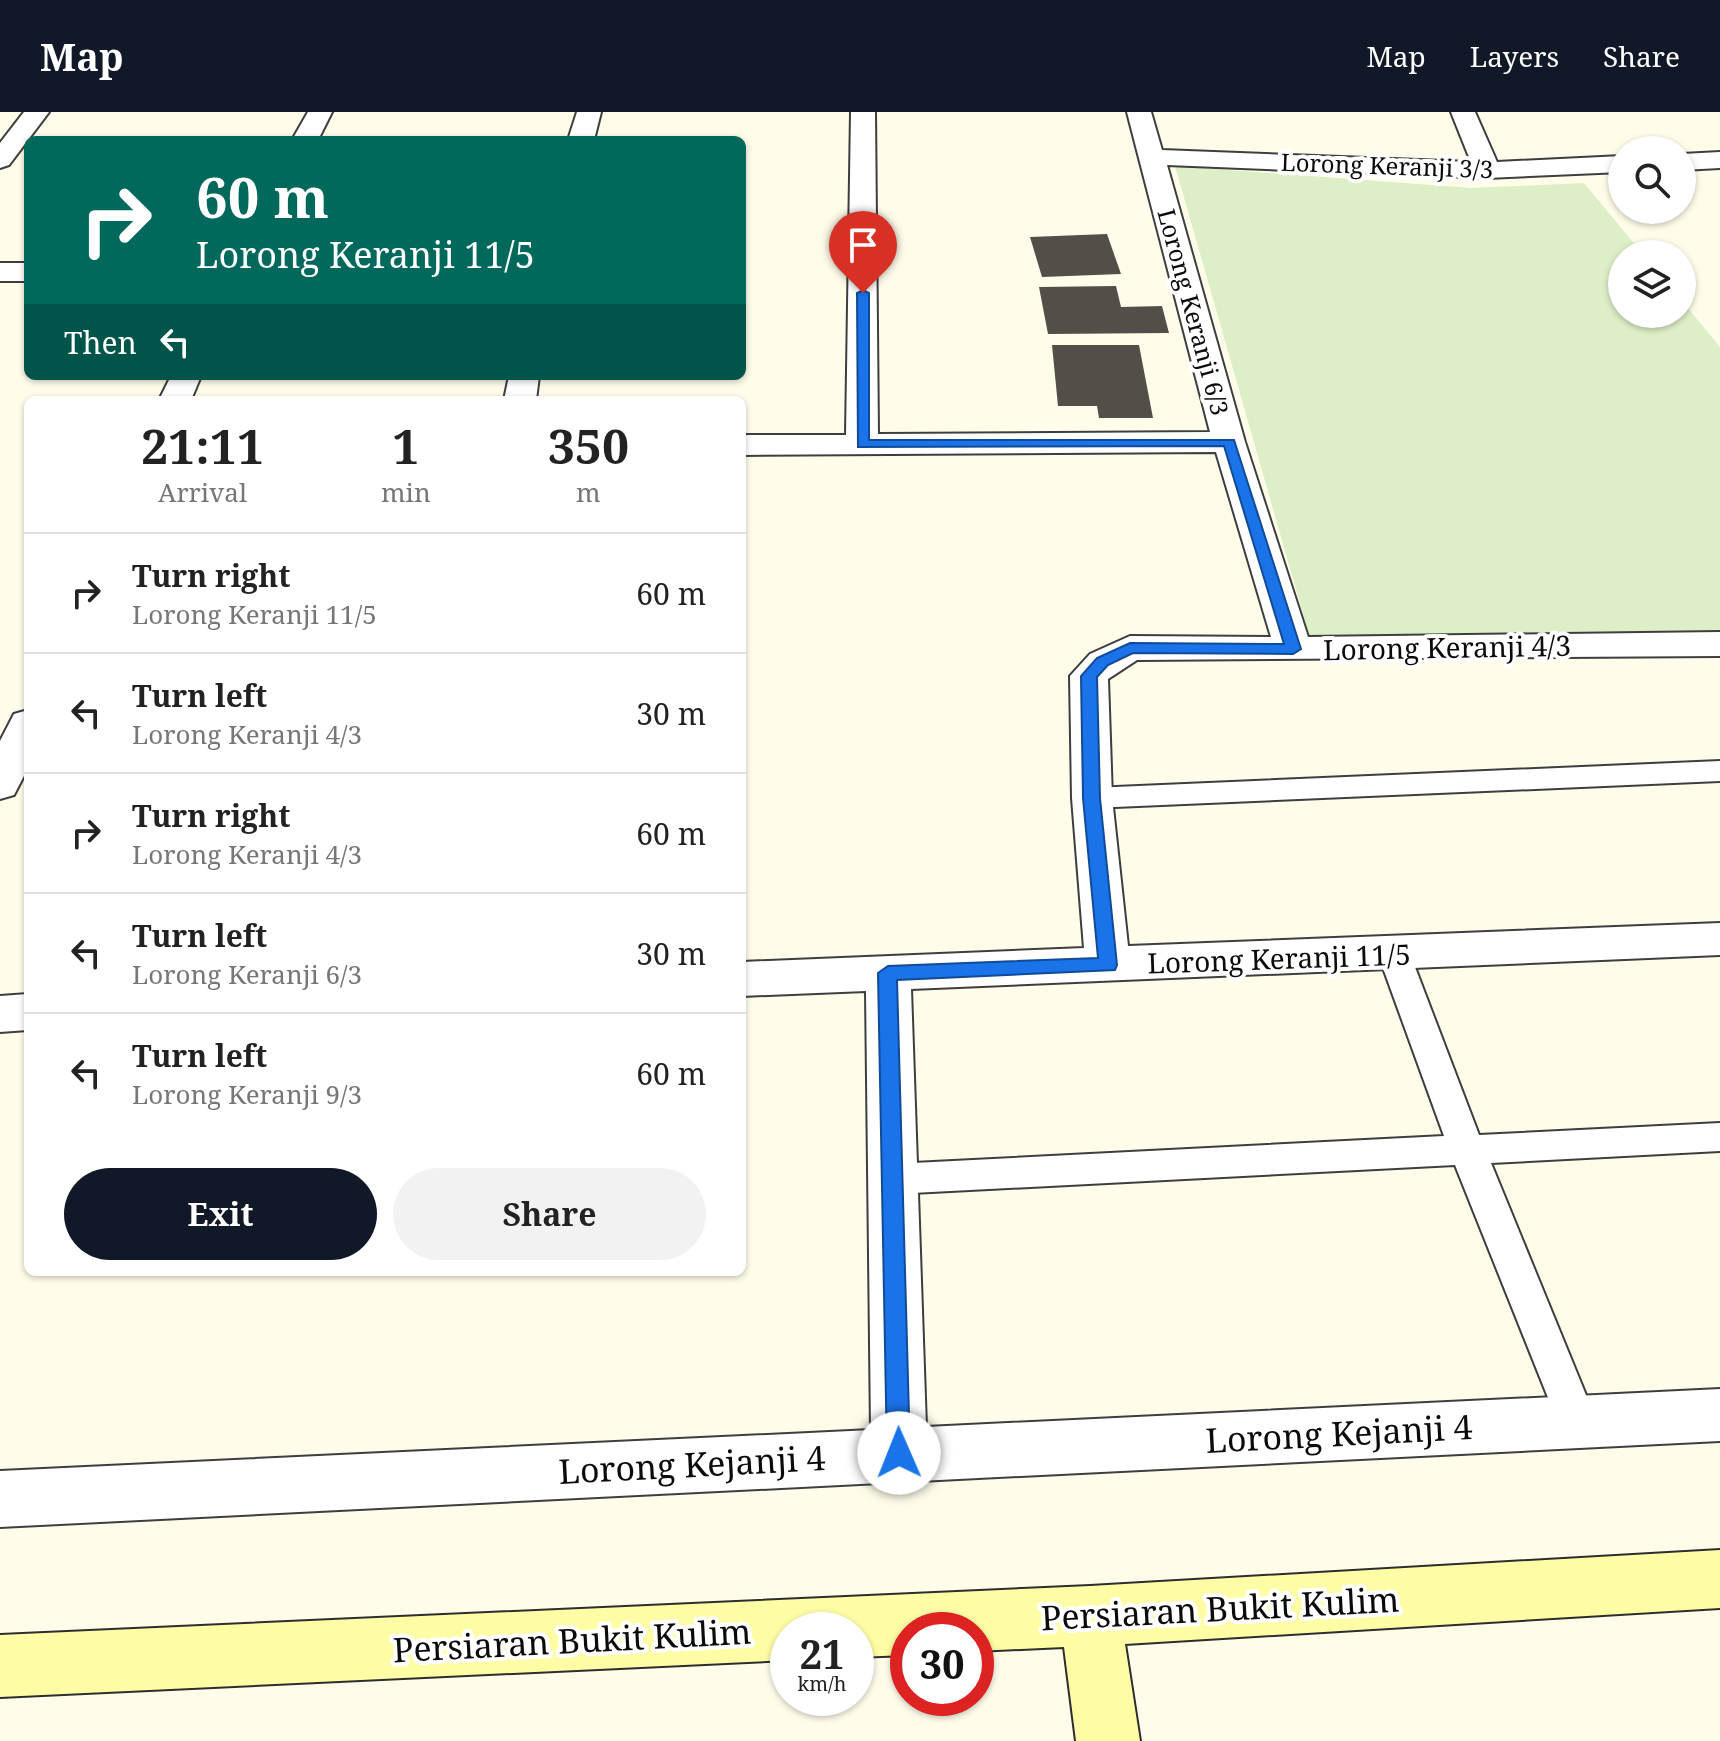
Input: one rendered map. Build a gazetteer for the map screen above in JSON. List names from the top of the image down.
{
  "streets": {
    "street": [
      "Lorong Keranji 3/3",
      "Lorong Keranji 6/3",
      "Lorong Keranji 4/3",
      "Lorong Keranji 11/5",
      "Lorong Kejanji 4",
      "Persiaran Bukit Kulim"
    ]
  },
  "crossings": [
    ["Lorong Keranji 3/3", "Lorong Keranji 6/3"],
    ["Lorong Keranji 6/3", "Lorong Keranji 4/3"],
    ["Lorong Keranji 4/3", "Lorong Keranji 11/5"]
  ],
  "page": {
    "header": "Map",
    "nav": ["Map", "Layers", "Share"],
    "turn": ["60 m", "Lorong Keranji 11/5"],
    "then": "Then",
    "eta": [
      "21:11",
      "Arrival",
      "1",
      "min",
      "350",
      "m"
    ],
    "list": [
      {
        "name": "Turn right",
        "note": "Lorong Keranji 11/5",
        "value": "60 m"
      },
      {
        "name": "Turn left",
        "note": "Lorong Keranji 4/3",
        "value": "30 m"
      },
      {
        "name": "Turn right",
        "note": "Lorong Keranji 4/3",
        "value": "60 m"
      },
      {
        "name": "Turn left",
        "note": "Lorong Keranji 6/3",
        "value": "30 m"
      },
      {
        "name": "Turn left",
        "note": "Lorong Keranji 9/3",
        "value": "60 m"
      }
    ],
    "buttons": ["Exit", "Share"],
    "speed": "21 km/h",
    "limit": "30"
  }
}
